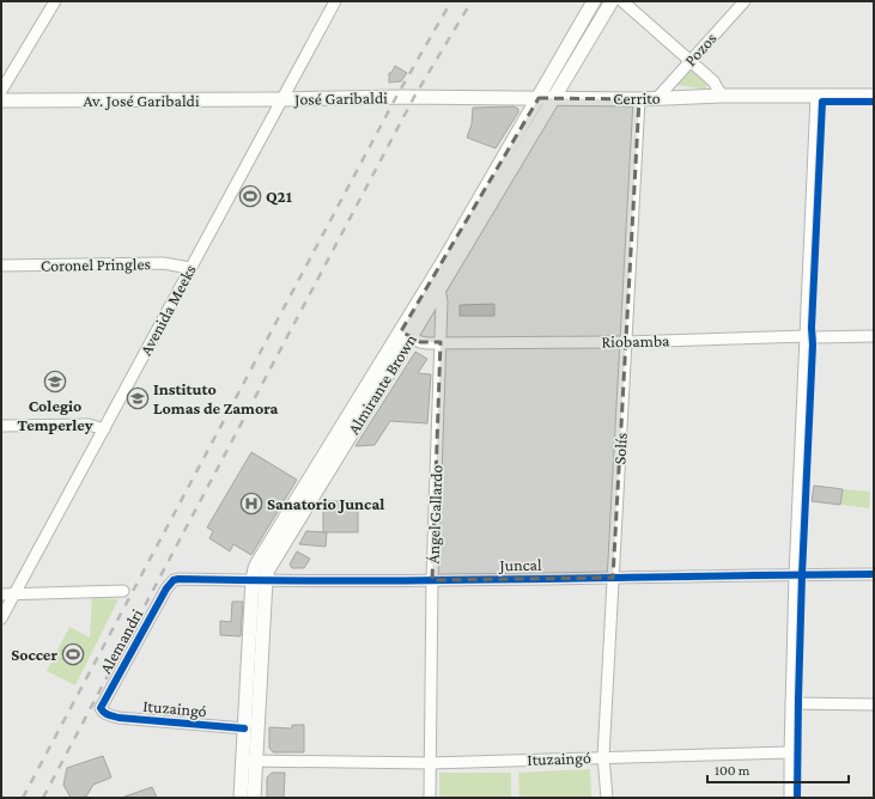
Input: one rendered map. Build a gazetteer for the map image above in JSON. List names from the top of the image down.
{
  "streets": {
    "main road": [
      "José Garibaldi",
      "Cerrito",
      "Av. José Garibaldi",
      "Almirante Brown"
    ],
    "street": [
      "Pozos",
      "Coronel Pringles",
      "Avenida Meeks",
      "Riobamba",
      "Solís",
      "Ángel Gallardo",
      "Juncal",
      "Alemandri",
      "Ituzaingó"
    ]
  },
  "crossings": [
    ["Pozos", "Cerrito"],
    ["José Garibaldi", "Cerrito"],
    ["José Garibaldi", "Av. José Garibaldi"],
    ["José Garibaldi", "Avenida Meeks"],
    ["Cerrito", "Almirante Brown"],
    ["Cerrito", "Solís"],
    ["Av. José Garibaldi", "Avenida Meeks"],
    ["Coronel Pringles", "Avenida Meeks"],
    ["Riobamba", "Almirante Brown"],
    ["Riobamba", "Solís"],
    ["Riobamba", "Ángel Gallardo"],
    ["Almirante Brown", "Ángel Gallardo"],
    ["Almirante Brown", "Juncal"],
    ["Almirante Brown", "Ituzaingó"],
    ["Solís", "Juncal"],
    ["Solís", "Ituzaingó"],
    ["Ángel Gallardo", "Juncal"],
    ["Ángel Gallardo", "Ituzaingó"],
    ["Juncal", "Alemandri"],
    ["Alemandri", "Ituzaingó"]
  ],
  "places": {
    "sports": ["Q21", "Soccer"],
    "school or university": ["Colegio Temperley", "Instituto Lomas de Zamora"],
    "hospital": ["Sanatorio Juncal"]
  },
  "scale_bar": "100 m"
}
